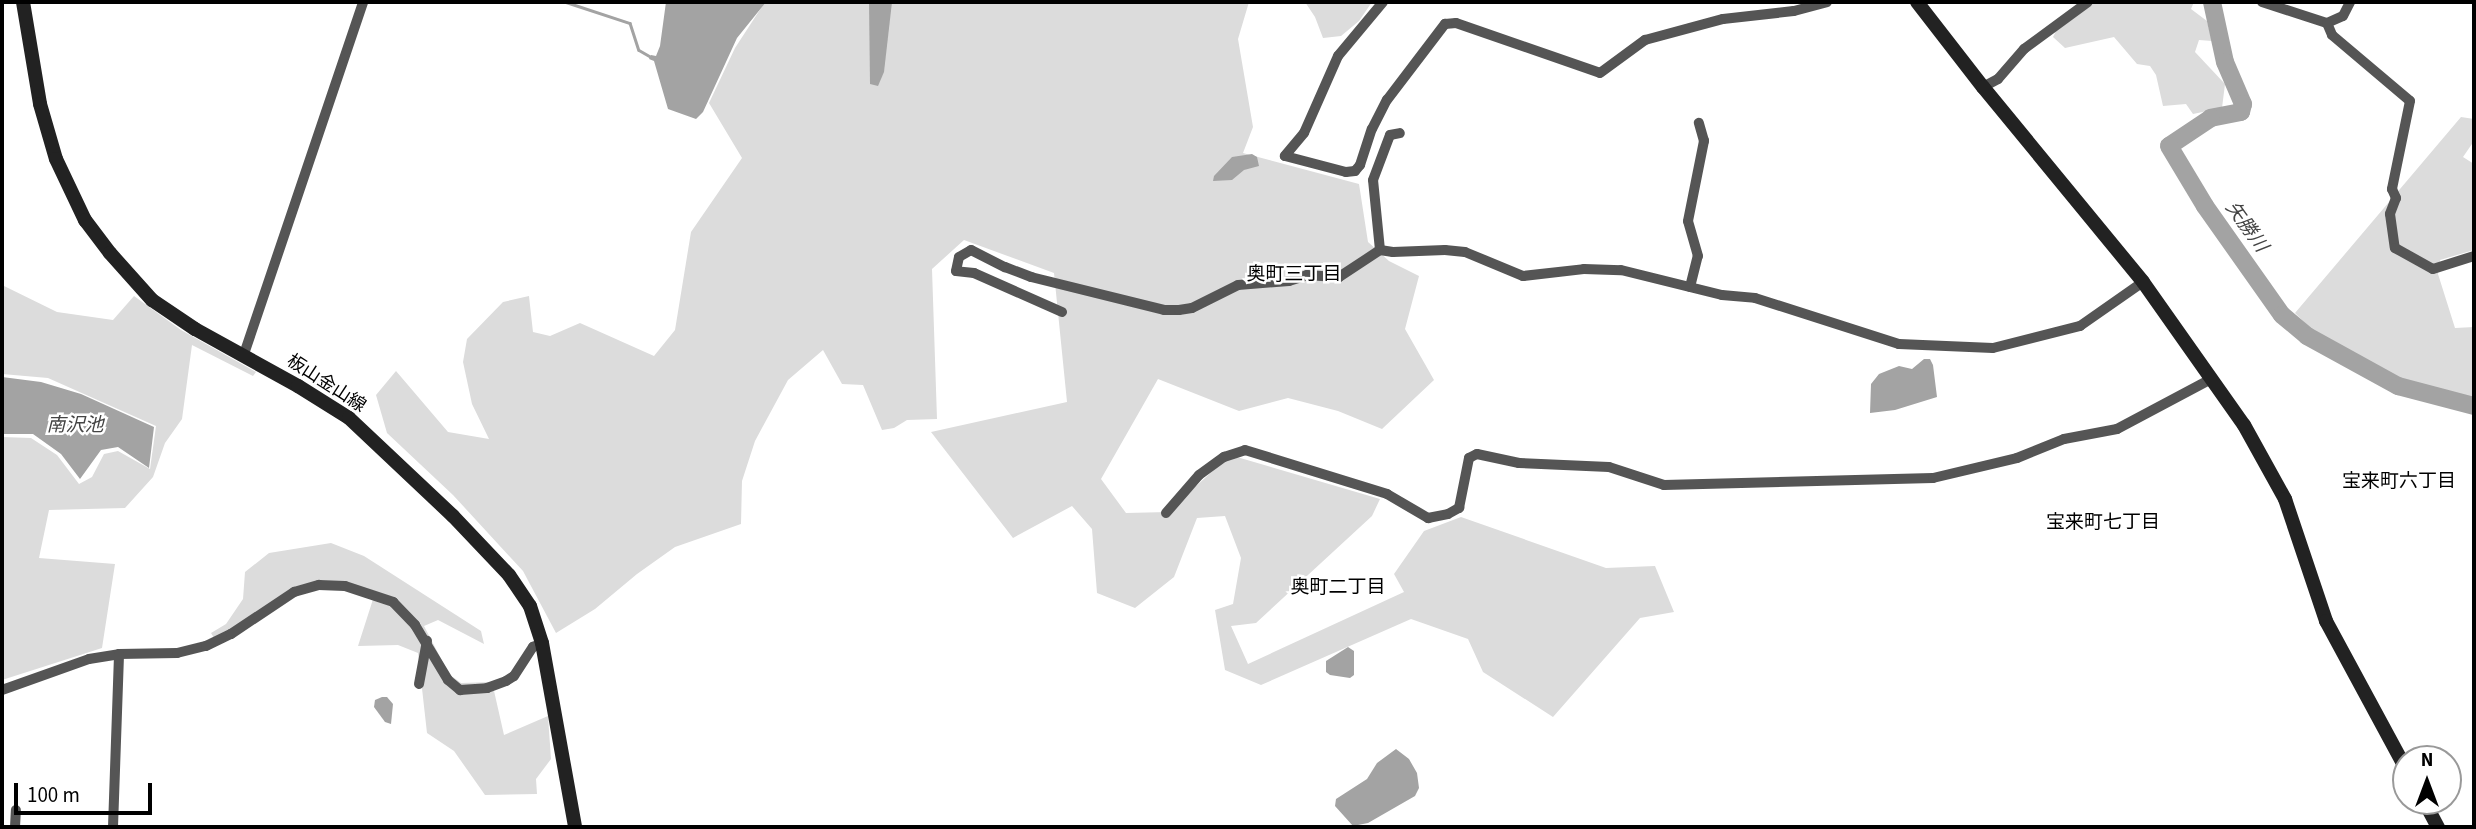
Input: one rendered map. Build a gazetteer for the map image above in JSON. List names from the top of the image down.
{
  "streets": {
    "main road": ["板山金山線"]
  },
  "districts": [
    "奥町三丁目",
    "宝来町六丁目",
    "宝来町七丁目",
    "奥町二丁目"
  ],
  "water": ["矢勝川", "南沢池"],
  "scale_bar": "100 m",
  "north": "top"
}
